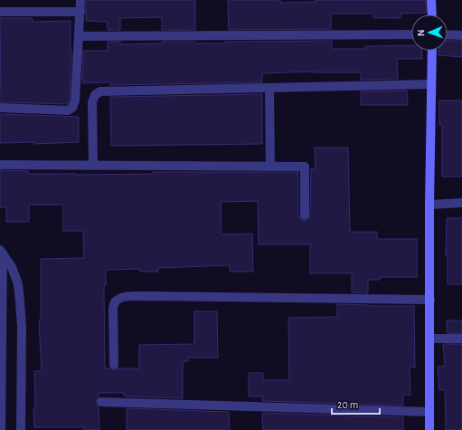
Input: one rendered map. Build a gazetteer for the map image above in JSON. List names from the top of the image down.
{
  "scale_bar": "20 m",
  "north": "left"
}
